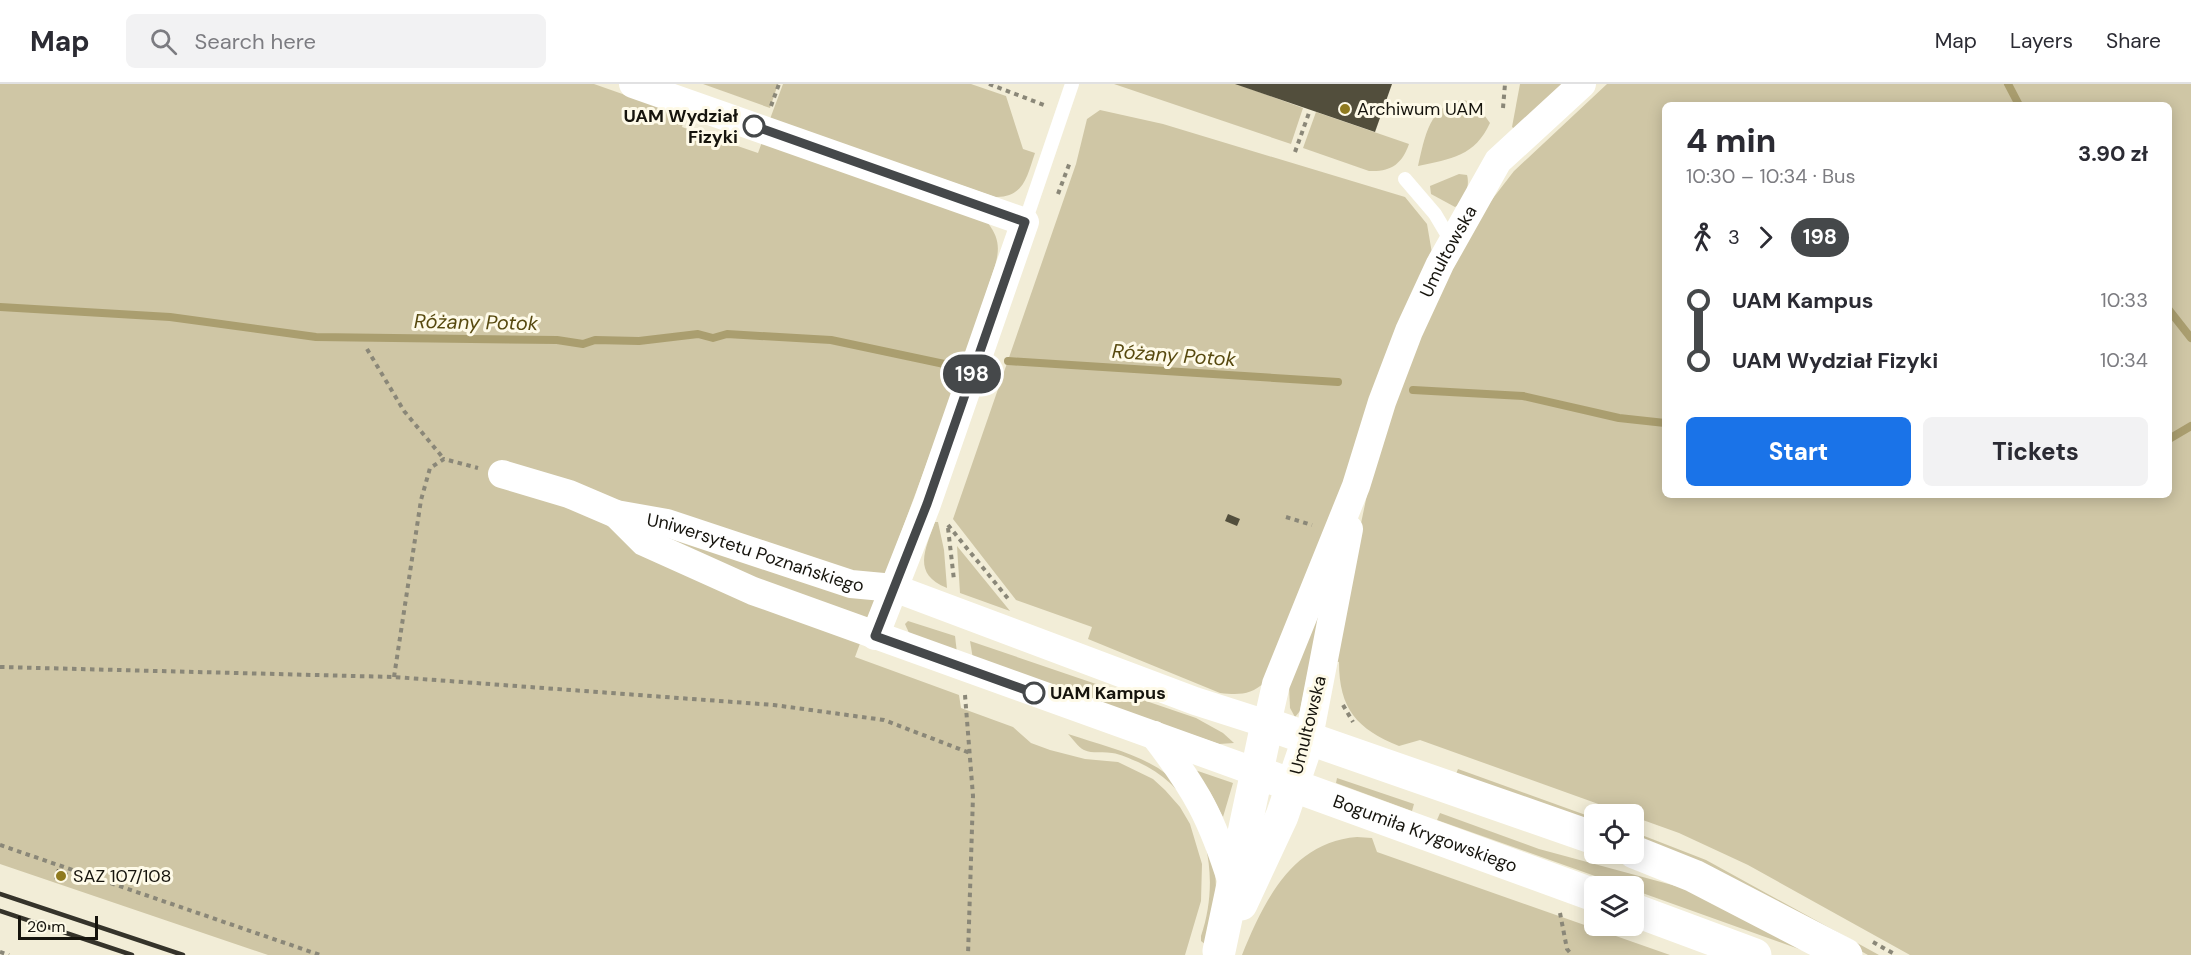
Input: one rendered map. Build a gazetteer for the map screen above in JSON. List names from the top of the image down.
{
  "streets": {
    "street": ["Umultowska", "Uniwersytetu Poznańskiego", "Bogumiła Krygowskiego"]
  },
  "crossings": [
    ["Umultowska", "Uniwersytetu Poznańskiego"],
    ["Umultowska", "Bogumiła Krygowskiego"],
    ["Uniwersytetu Poznańskiego", "Bogumiła Krygowskiego"]
  ],
  "water": ["Różany Potok"],
  "places": [
    "Archiwum UAM",
    "UAM Wydział Fizyki",
    "UAM Kampus",
    "SAZ 107/108"
  ],
  "lines": ["bus line 198"],
  "scale_bar": "20 m",
  "page": {
    "header": "Map",
    "search": "Search here",
    "nav": ["Map", "Layers", "Share"],
    "on_map": "198",
    "heading": ["4 min", "10:30 – 10:34 · Bus", "3.90 zł"],
    "legs": ["3", "198"],
    "list": [
      {
        "name": "UAM Kampus",
        "value": "10:33"
      },
      {
        "name": "UAM Wydział Fizyki",
        "value": "10:34"
      }
    ],
    "buttons": ["Start", "Tickets"],
    "scale": "20 m"
  }
}
